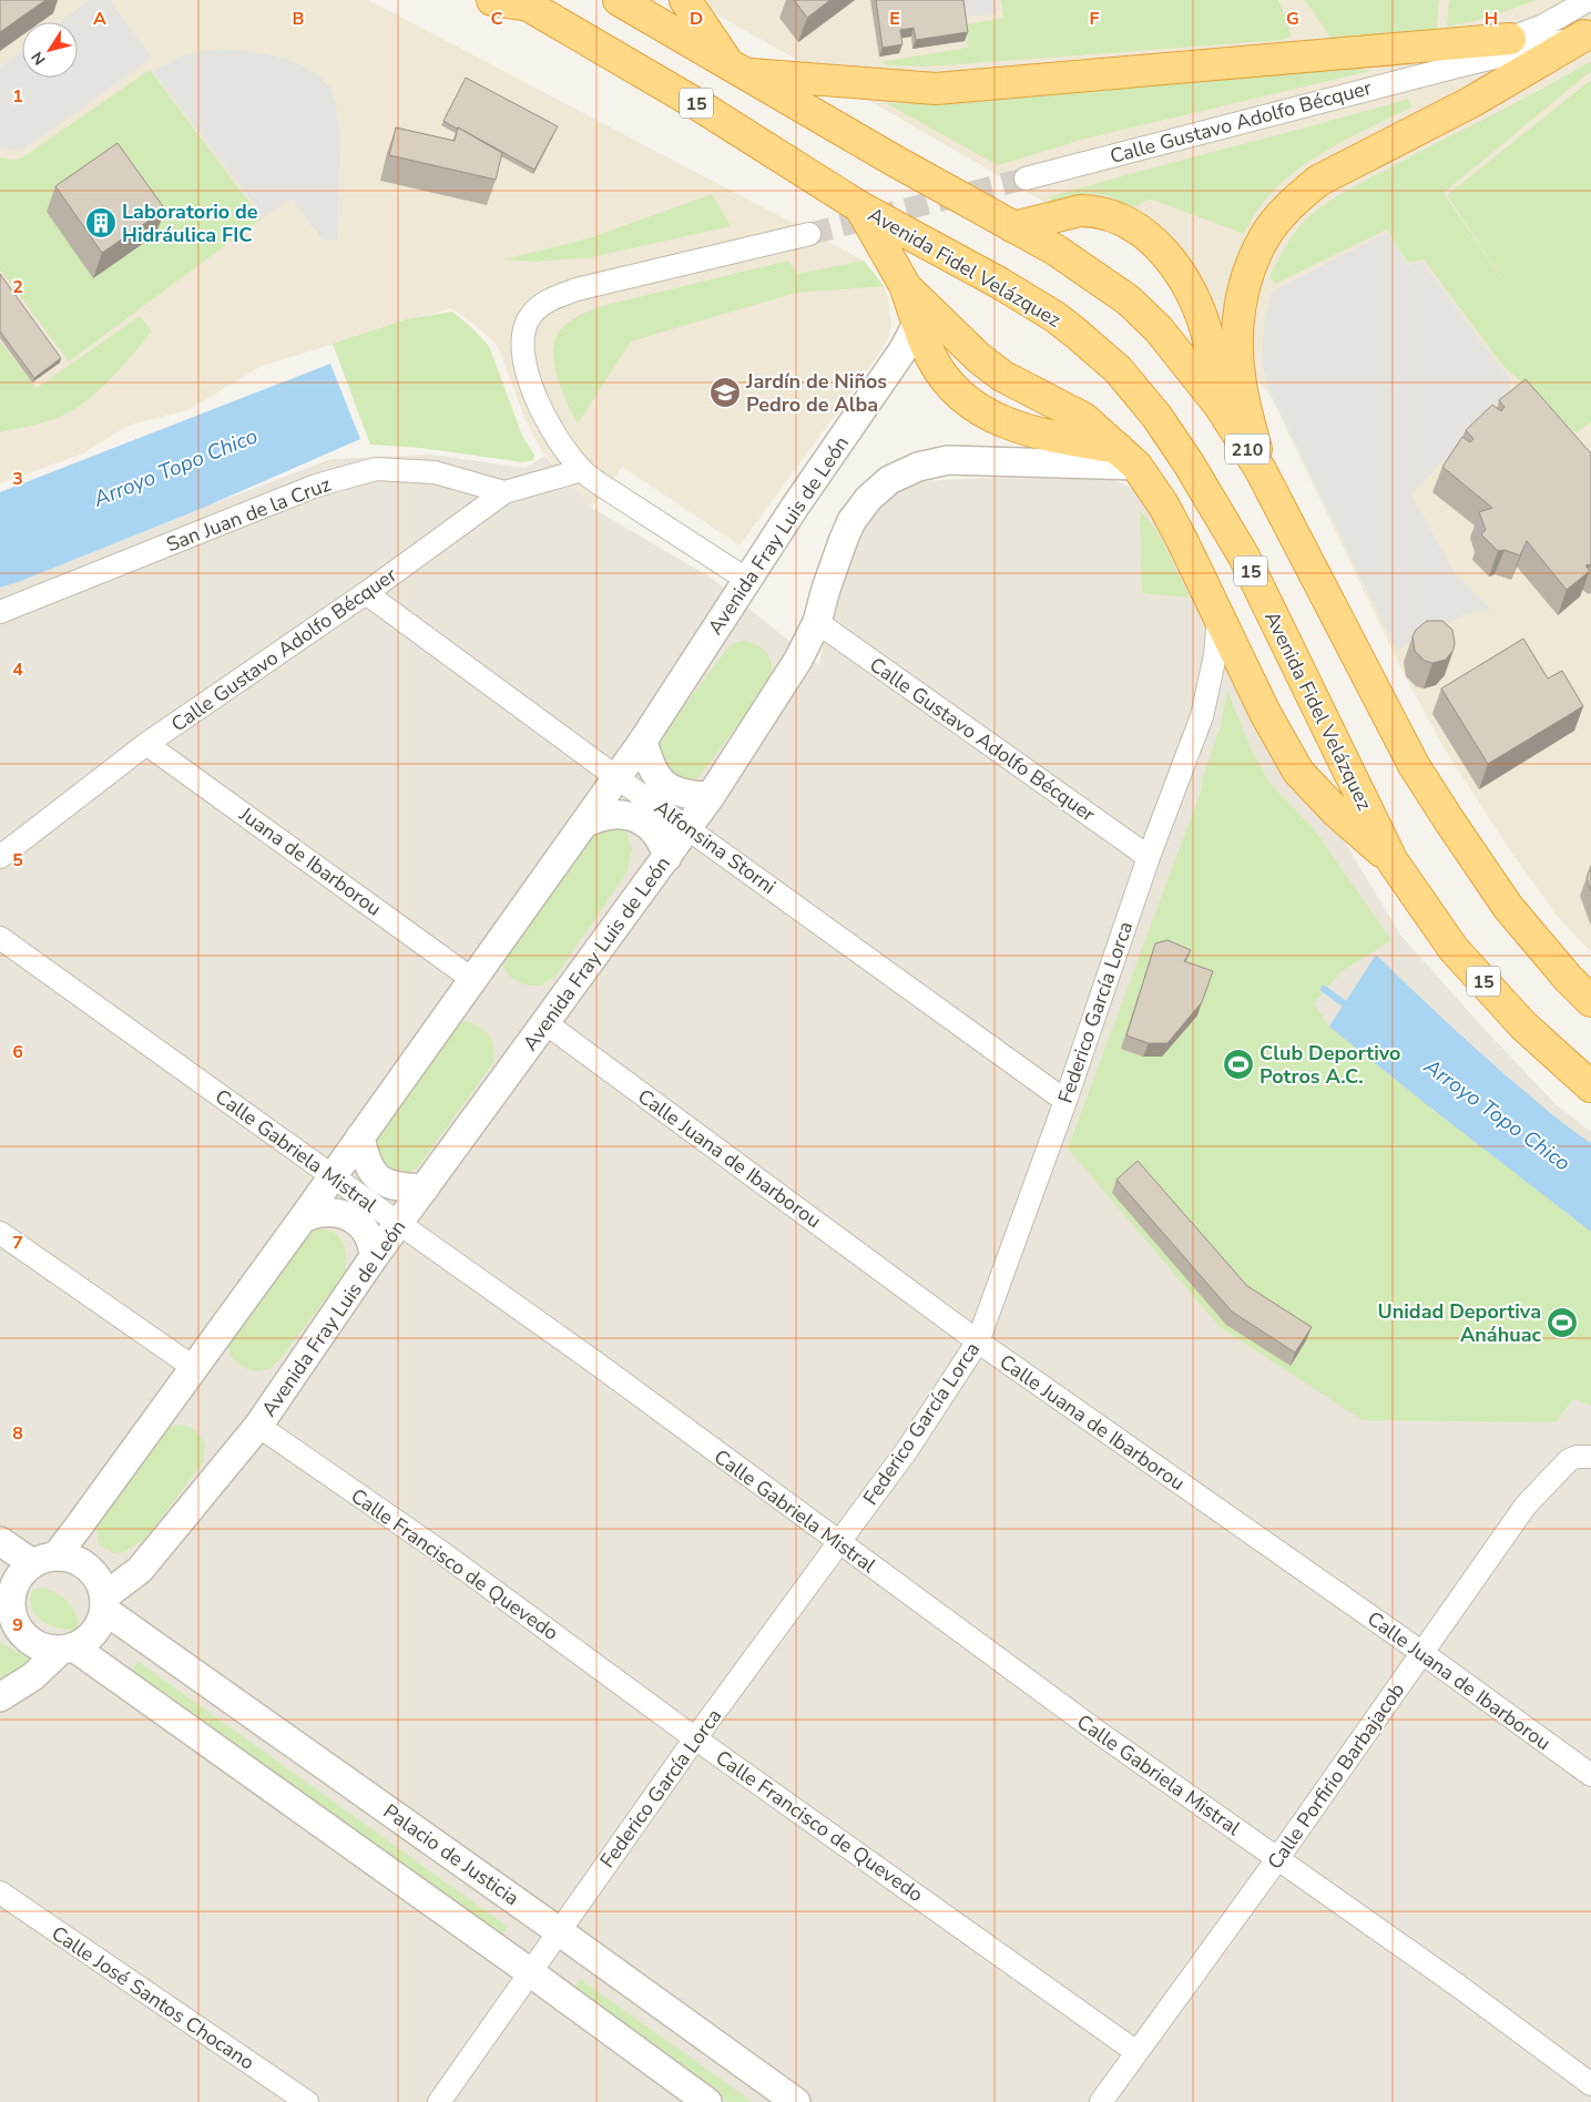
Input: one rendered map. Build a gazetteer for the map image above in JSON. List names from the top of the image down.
{
  "streets": {
    "highway": ["15", "Avenida Fidel Velázquez", "210"],
    "street": [
      "Calle Gustavo Adolfo Bécquer",
      "San Juan de la Cruz",
      "Avenida Fray Luis de León",
      "Alfonsina Storni",
      "Juana de Ibarborou",
      "Federico García Lorca",
      "Calle Gabriela Mistral",
      "Calle Juana de Ibarborou",
      "Calle Francisco de Quevedo",
      "Calle Porfirio Barbajacob",
      "Palacio de Justicia",
      "Calle José Santos Chocano"
    ]
  },
  "crossings": [
    ["15", "Avenida Fidel Velázquez"],
    ["Calle Gustavo Adolfo Bécquer", "San Juan de la Cruz"],
    ["Calle Gustavo Adolfo Bécquer", "Avenida Fray Luis de León"],
    ["Calle Gustavo Adolfo Bécquer", "Alfonsina Storni"],
    ["Calle Gustavo Adolfo Bécquer", "Juana de Ibarborou"],
    ["Calle Gustavo Adolfo Bécquer", "Federico García Lorca"],
    ["Avenida Fray Luis de León", "Alfonsina Storni"],
    ["Avenida Fray Luis de León", "Juana de Ibarborou"],
    ["Avenida Fray Luis de León", "Calle Gabriela Mistral"],
    ["Avenida Fray Luis de León", "Calle Juana de Ibarborou"],
    ["Avenida Fray Luis de León", "Calle Francisco de Quevedo"],
    ["Avenida Fray Luis de León", "Palacio de Justicia"],
    ["Alfonsina Storni", "Federico García Lorca"],
    ["Federico García Lorca", "Calle Gabriela Mistral"],
    ["Federico García Lorca", "Calle Juana de Ibarborou"],
    ["Federico García Lorca", "Calle Francisco de Quevedo"],
    ["Federico García Lorca", "Palacio de Justicia"],
    ["Calle Gabriela Mistral", "Calle Porfirio Barbajacob"],
    ["Calle Juana de Ibarborou", "Calle Porfirio Barbajacob"],
    ["Calle Francisco de Quevedo", "Calle Porfirio Barbajacob"]
  ],
  "water": ["Arroyo Topo Chico"],
  "places": {
    "building": ["Laboratorio de Hidráulica FIC"],
    "school or university": ["Jardín de Niños Pedro de Alba"],
    "sports": ["Club Deportivo Potros A.C.", "Unidad Deportiva Anáhuac"]
  },
  "north": "bottom left",
  "grid": {
    "columns": [
      "A",
      "B",
      "C",
      "D",
      "E",
      "F",
      "G",
      "H"
    ],
    "rows": [
      "1",
      "2",
      "3",
      "4",
      "5",
      "6",
      "7",
      "8",
      "9"
    ]
  }
}
